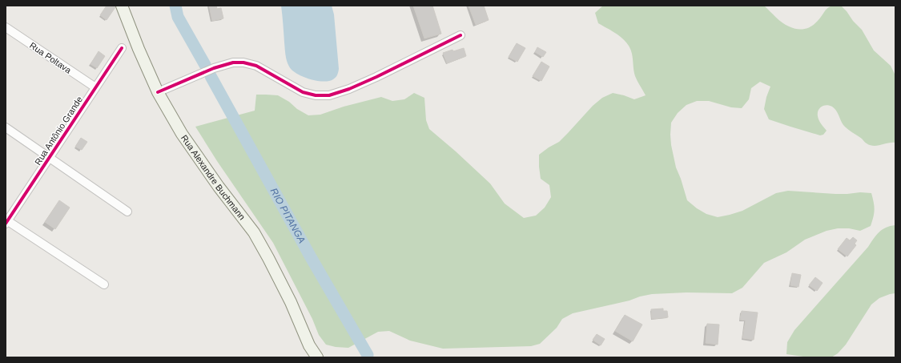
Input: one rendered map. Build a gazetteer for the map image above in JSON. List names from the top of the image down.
{
  "streets": {
    "main road": ["Rua Alexandre Buchmann"],
    "street": ["Rua Poltava", "Rua Antônio Grande"]
  },
  "crossings": [
    ["Rua Poltava", "Rua Antônio Grande"]
  ],
  "water": ["RIO PITANGA"]
}
